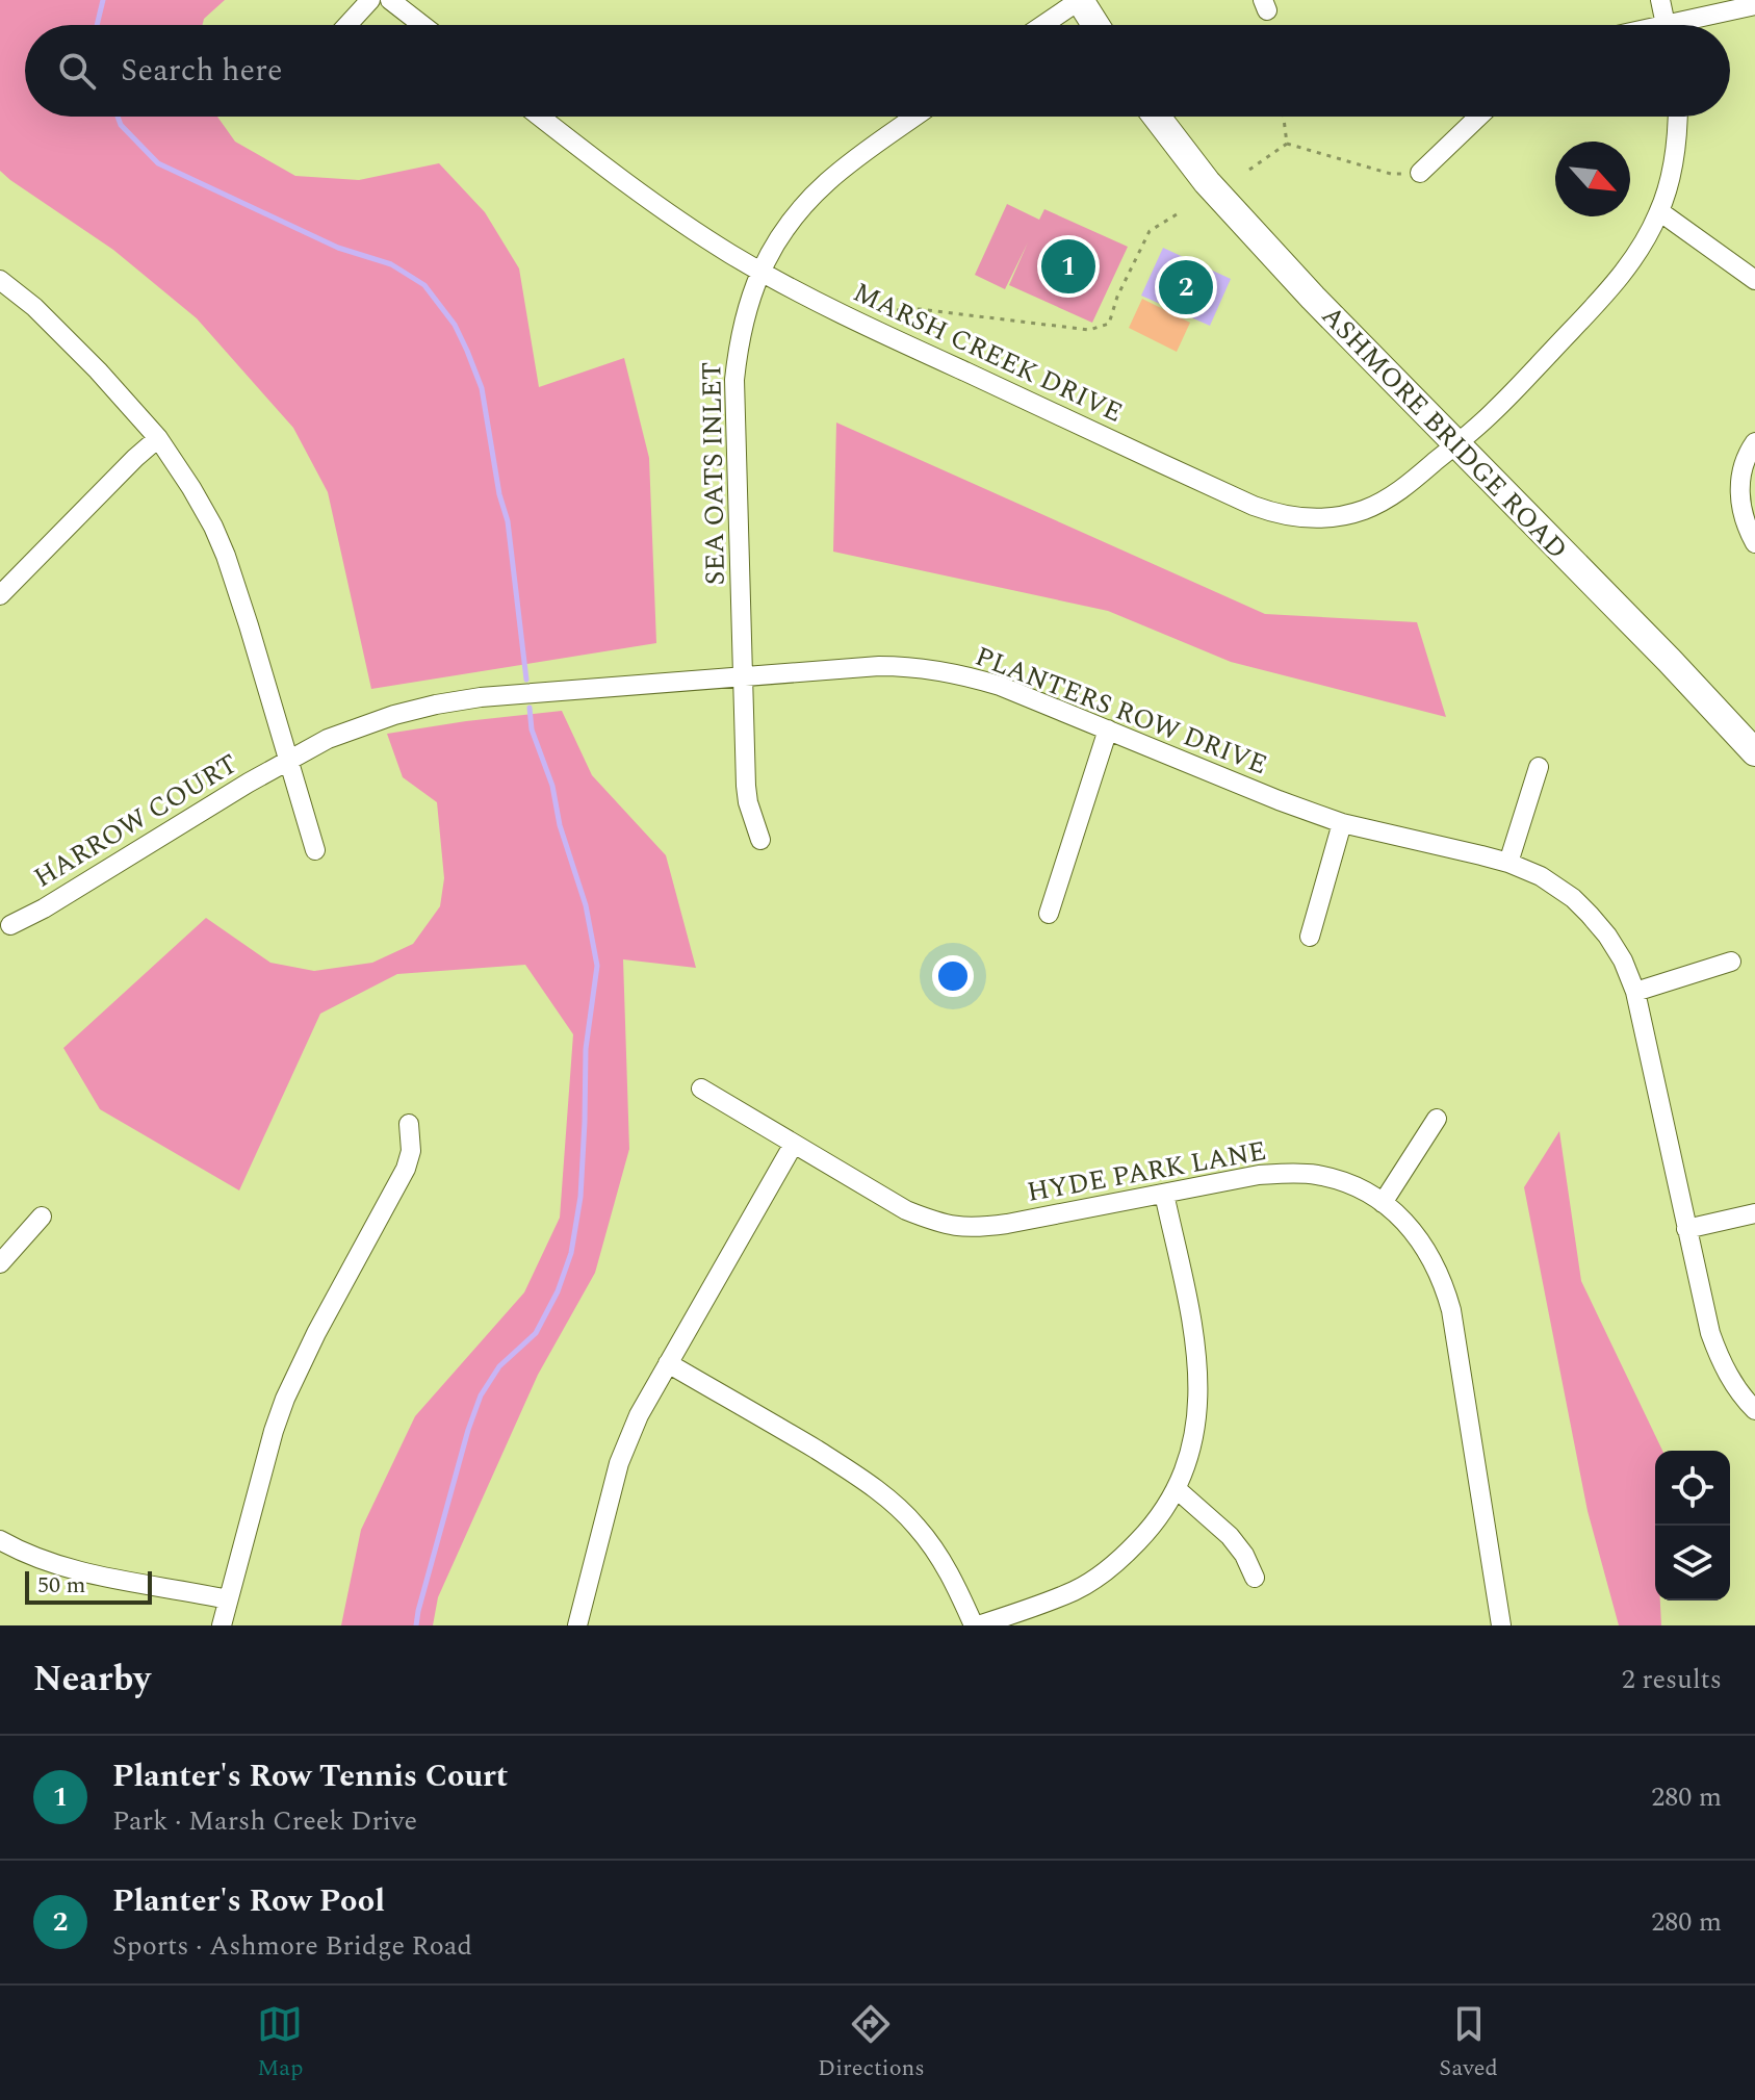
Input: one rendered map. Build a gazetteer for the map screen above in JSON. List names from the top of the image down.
{
  "streets": {
    "main road": ["ASHMORE BRIDGE ROAD"],
    "street": [
      "MARSH CREEK DRIVE",
      "SEA OATS INLET",
      "PLANTERS ROW DRIVE",
      "HARROW COURT",
      "HYDE PARK LANE"
    ]
  },
  "crossings": [
    ["MARSH CREEK DRIVE", "ASHMORE BRIDGE ROAD"],
    ["MARSH CREEK DRIVE", "SEA OATS INLET"],
    ["SEA OATS INLET", "PLANTERS ROW DRIVE"],
    ["PLANTERS ROW DRIVE", "HARROW COURT"]
  ],
  "scale_bar": "50 m",
  "north": "bottom right",
  "page": {
    "search": "Search here",
    "pins": ["1", "2"],
    "scale": "50 m",
    "heading": ["Nearby", "2 results"],
    "list": [
      {
        "mark": "1",
        "name": "Planter's Row Tennis Court",
        "note": "Park · Marsh Creek Drive",
        "value": "280 m"
      },
      {
        "mark": "2",
        "name": "Planter's Row Pool",
        "note": "Sports · Ashmore Bridge Road",
        "value": "280 m"
      }
    ],
    "nav": ["Map", "Directions", "Saved"]
  }
}
